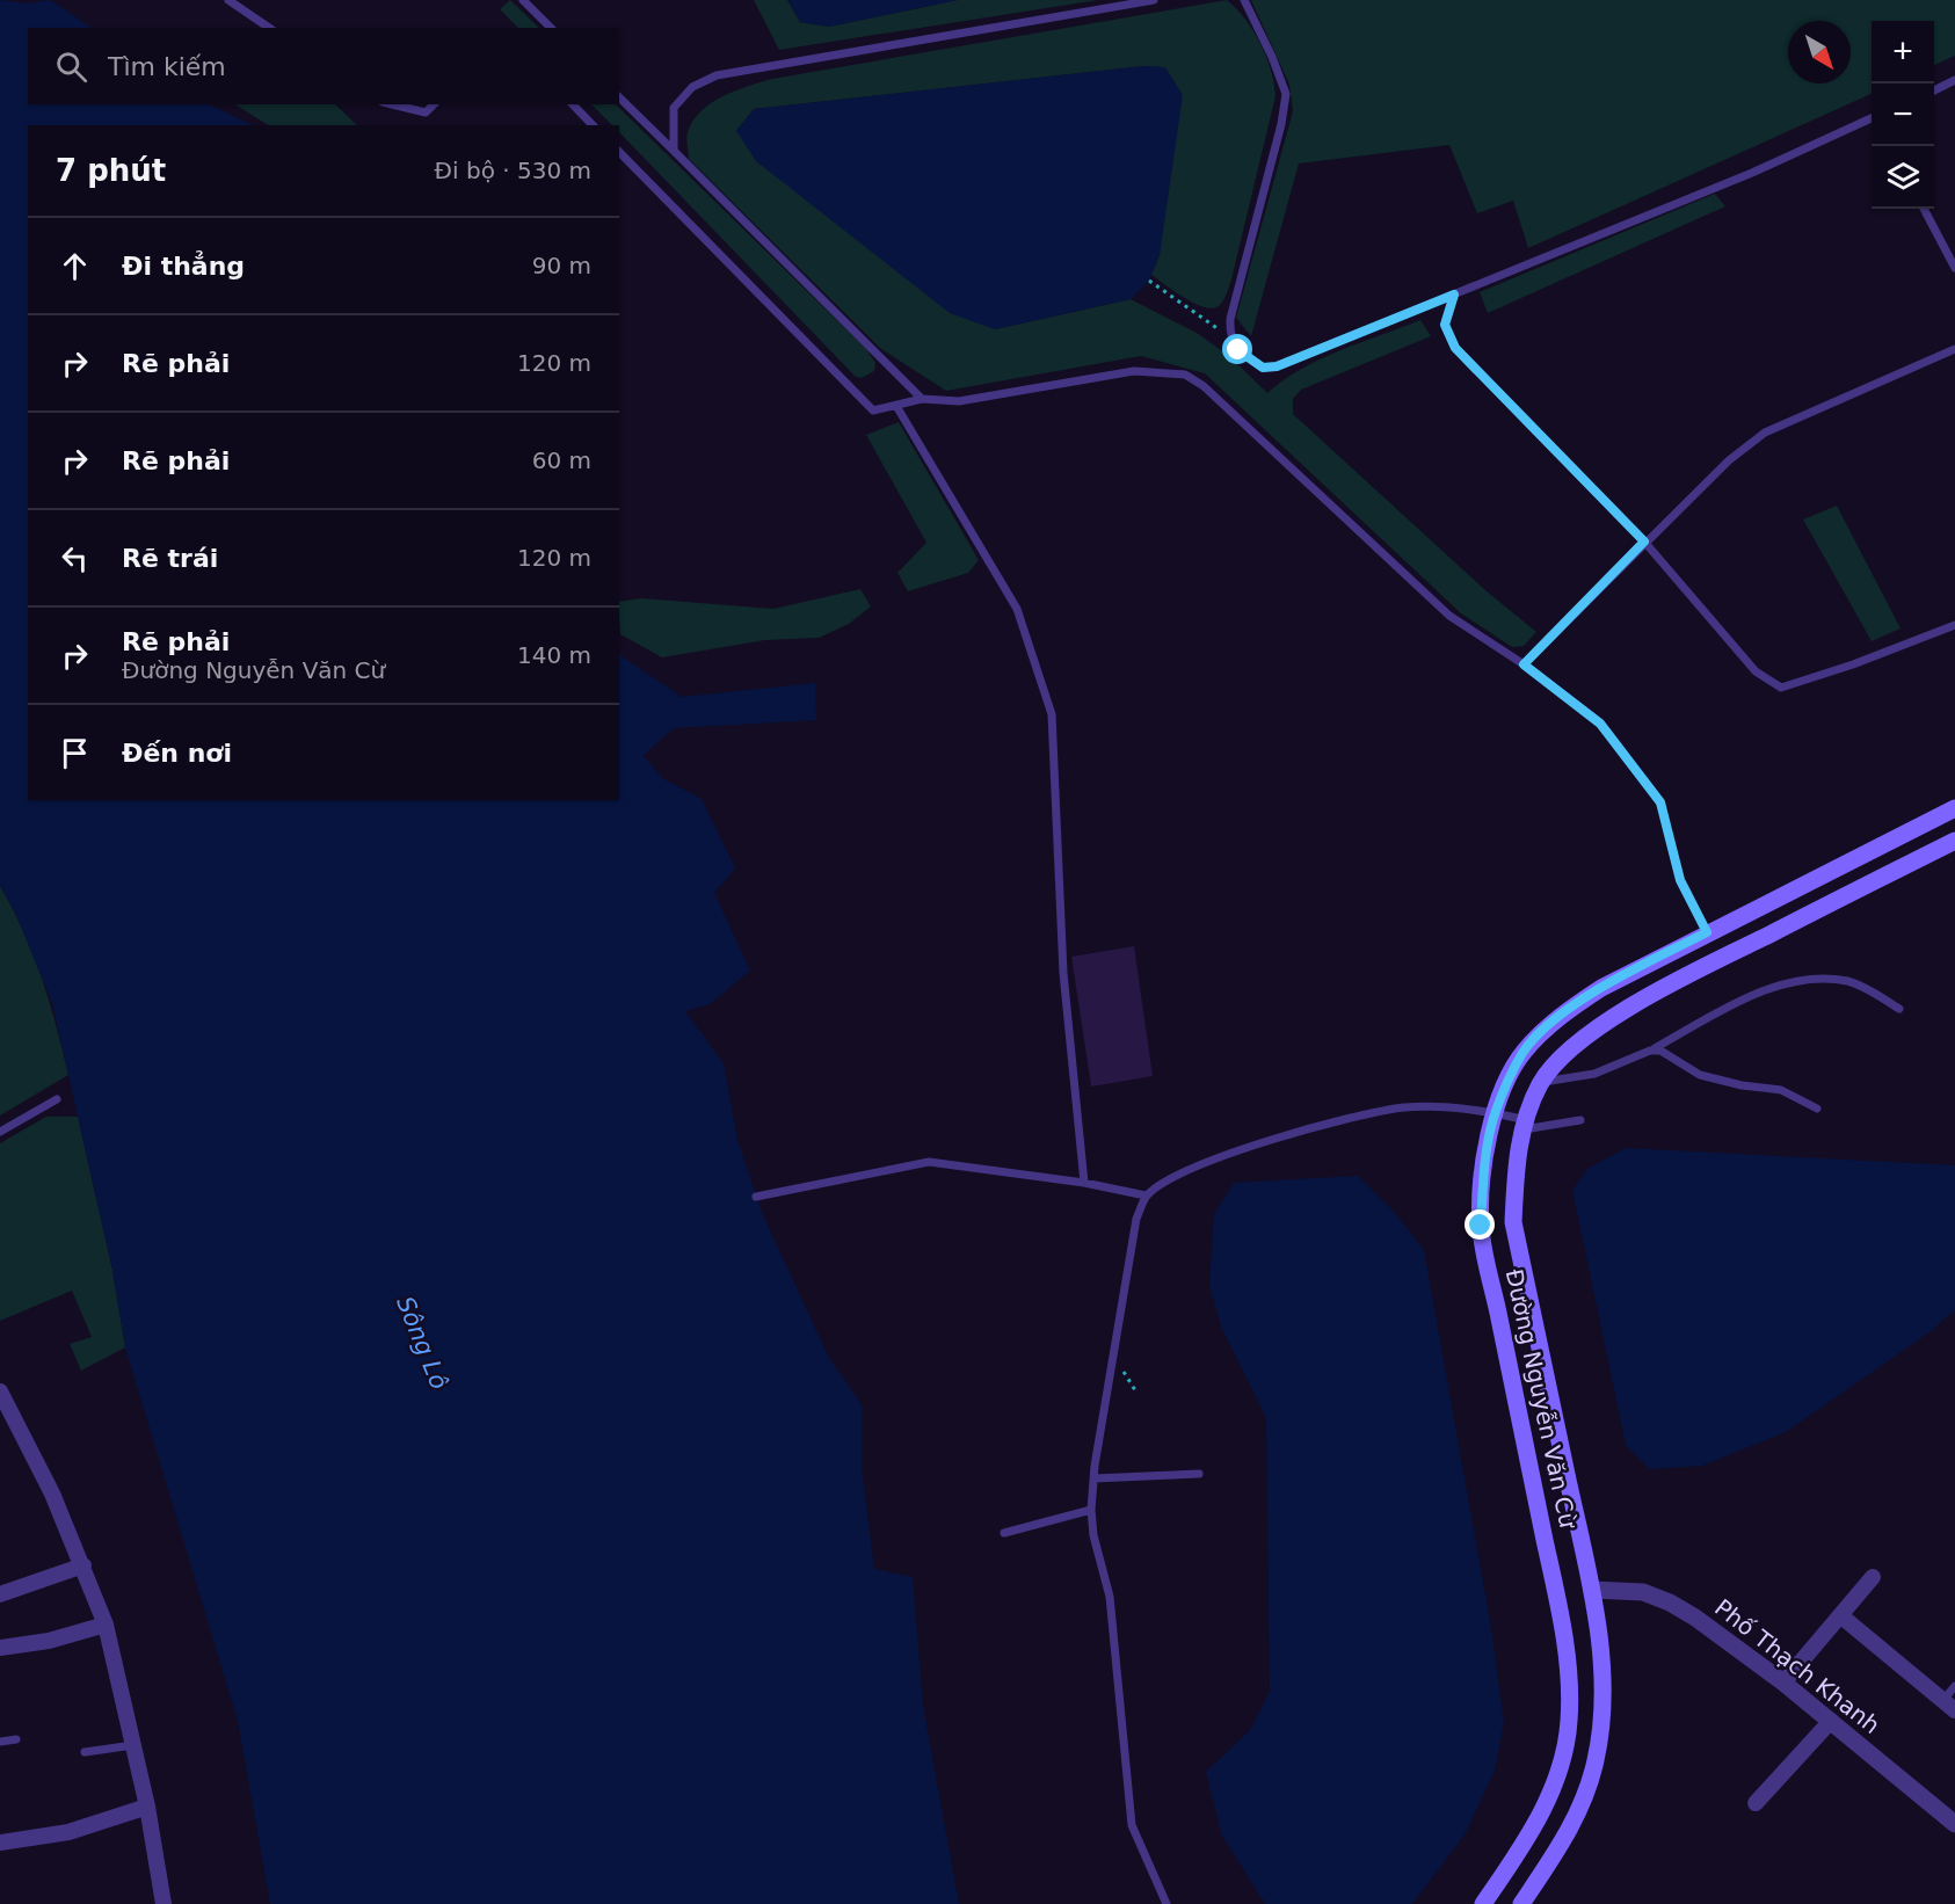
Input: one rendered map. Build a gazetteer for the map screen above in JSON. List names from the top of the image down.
{
  "streets": {
    "main road": ["Đường Nguyễn Văn Cừ"],
    "street": ["Phố Thạch Khanh"]
  },
  "crossings": [
    ["Đường Nguyễn Văn Cừ", "Phố Thạch Khanh"]
  ],
  "water": ["Sông Lô"],
  "north": "bottom right",
  "page": {
    "map_buttons": ["+", "−"],
    "search": "Tìm kiếm",
    "heading": ["7 phút", "Đi bộ · 530 m"],
    "list": [
      ["Đi thẳng", "90 m"],
      ["Rẽ phải", "120 m"],
      ["Rẽ phải", "60 m"],
      ["Rẽ trái", "120 m"],
      ["Rẽ phải", "Đường Nguyễn Văn Cừ", "140 m"],
      "Đến nơi"
    ]
  }
}
